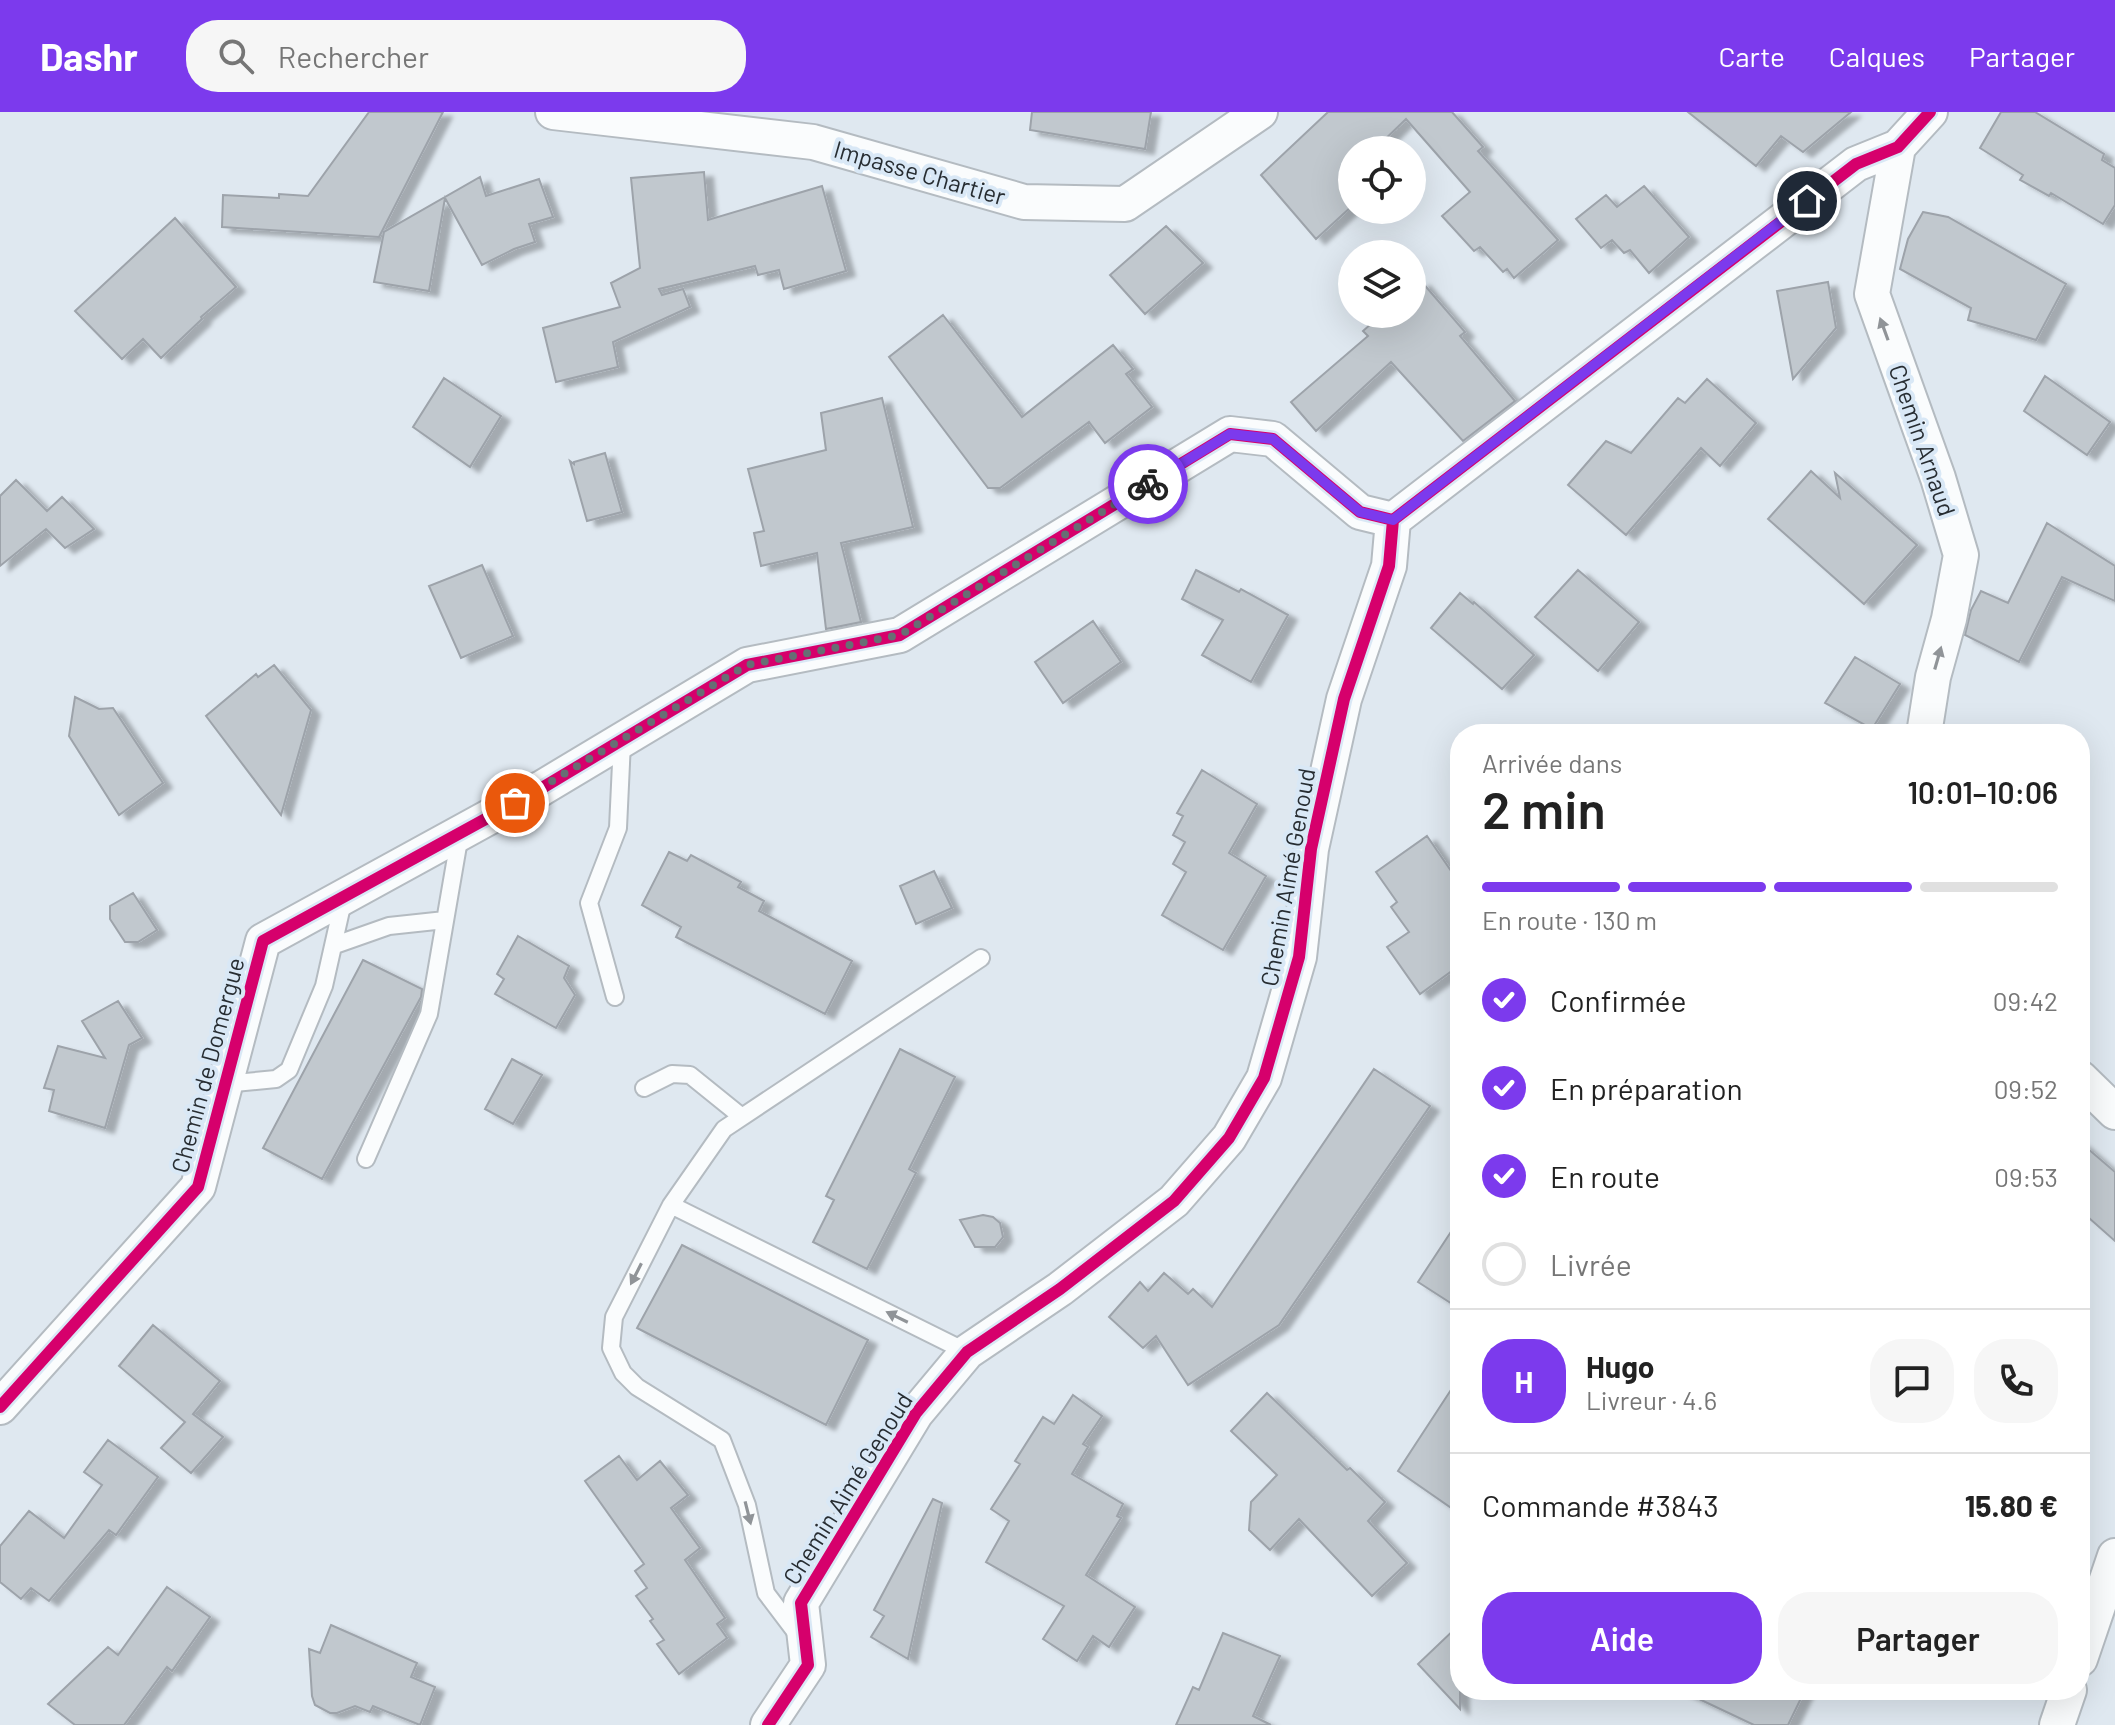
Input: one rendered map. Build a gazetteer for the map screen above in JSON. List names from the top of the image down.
{
  "streets": {
    "street": [
      "Impasse Chartier",
      "Chemin Arnaud",
      "Chemin Aimé Genoud",
      "Chemin de Domergue"
    ]
  },
  "crossings": [
    ["Chemin Aimé Genoud", "Chemin de Domergue"]
  ],
  "one_way": ["Chemin Arnaud"],
  "page": {
    "header": "Dashr",
    "search": "Rechercher",
    "nav": ["Carte", "Calques", "Partager"],
    "heading": ["2 min", "Arrivée dans", "10:01–10:06"],
    "panel": [
      "Hugo",
      "Livreur · 4.6",
      "Commande #3843",
      "15.80 €"
    ],
    "bar": "En route · 130 m",
    "list": [
      ["Confirmée", "09:42"],
      ["En préparation", "09:52"],
      ["En route", "09:53"],
      "Livrée"
    ],
    "round": "H",
    "buttons": ["Aide", "Partager"]
  }
}
